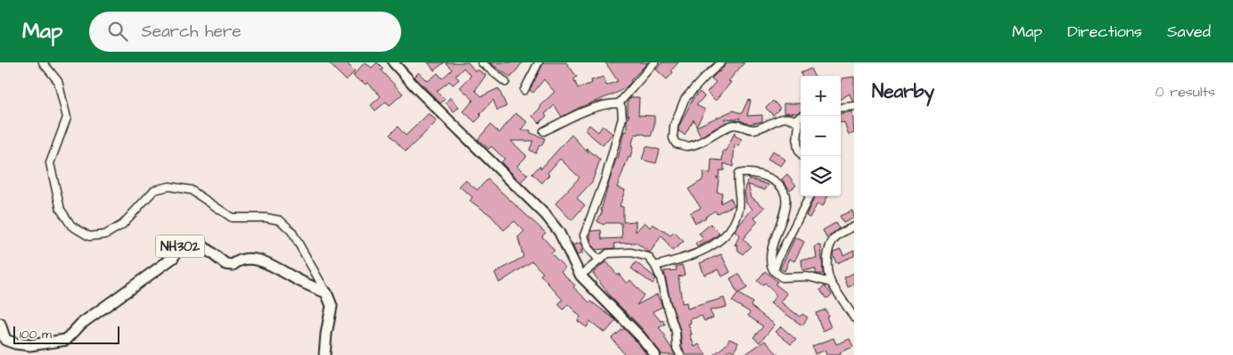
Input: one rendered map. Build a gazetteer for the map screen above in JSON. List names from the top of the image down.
{
  "streets": {
    "highway": ["NH302"]
  },
  "scale_bar": "100 m",
  "page": {
    "header": "Map",
    "search": "Search here",
    "nav": ["Map", "Directions", "Saved"],
    "heading": ["Nearby", "0 results"],
    "map_buttons": ["+", "−"],
    "scale": "100 m"
  }
}
